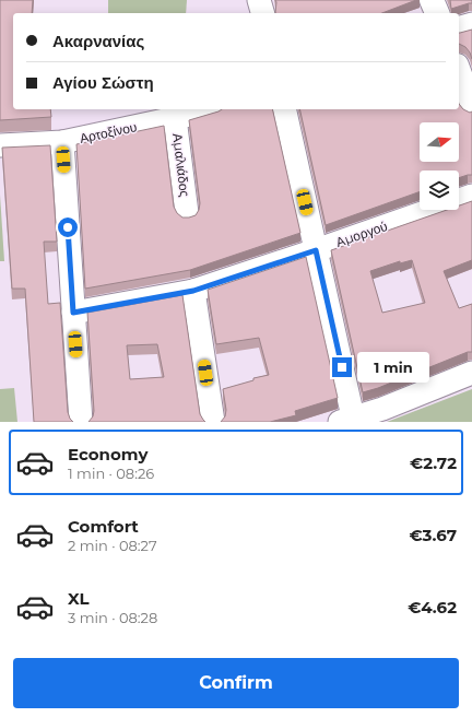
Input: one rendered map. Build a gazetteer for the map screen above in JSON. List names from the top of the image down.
{
  "streets": {
    "street": ["Αρτοξίνου", "Αμαλιάδος", "Αμοργού"]
  },
  "crossings": [
    ["Αρτοξίνου", "Αμαλιάδος"]
  ],
  "north": "right",
  "page": {
    "banner": ["Ακαρνανίας", "Αγίου Σώστη"],
    "bubble": "1 min",
    "list": [
      {
        "name": "Economy",
        "note": "1 min · 08:26",
        "value": "€2.72"
      },
      {
        "name": "Comfort",
        "note": "2 min · 08:27",
        "value": "€3.67"
      },
      {
        "name": "XL",
        "note": "3 min · 08:28",
        "value": "€4.62"
      }
    ],
    "buttons": "Confirm"
  }
}
